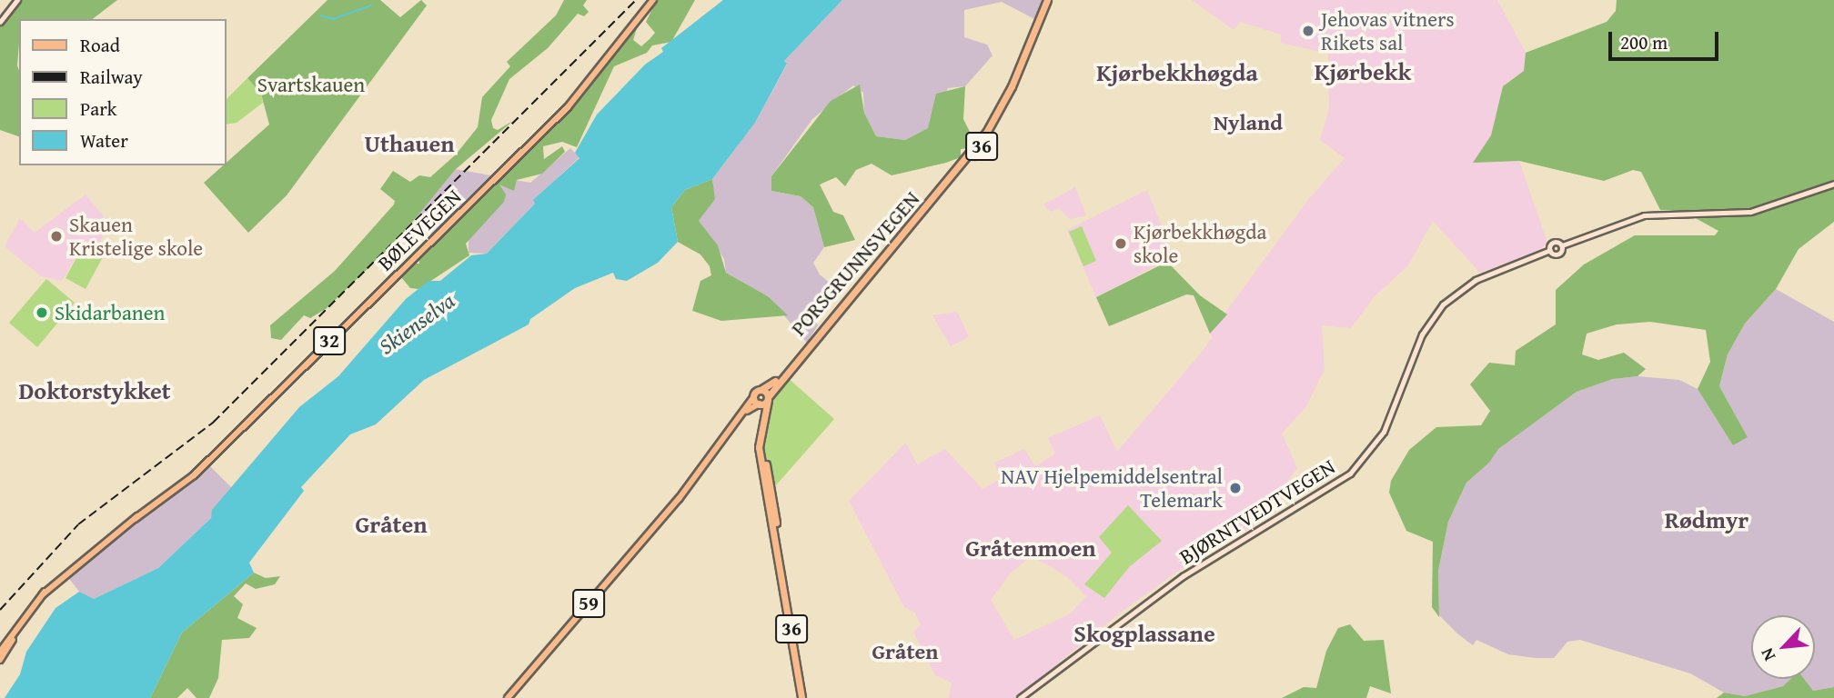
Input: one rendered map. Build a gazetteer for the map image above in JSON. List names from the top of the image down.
{
  "streets": {
    "highway": ["36", "PORSGRUNNSVEGEN"],
    "main road": [
      "BØLEVEGEN",
      "32",
      "BJØRNTVEDTVEGEN",
      "59"
    ]
  },
  "crossings": [
    ["36", "PORSGRUNNSVEGEN"],
    ["BØLEVEGEN", "32"]
  ],
  "districts": [
    "Kjørbekk",
    "Kjørbekkhøgda",
    "Nyland",
    "Uthauen",
    "Doktorstykket",
    "Rødmyr",
    "Gråten",
    "Gråtenmoen",
    "Skogplassane",
    "Gråten"
  ],
  "water": ["Skienselva"],
  "parks": ["Svartskauen"],
  "places": [
    "Jehovas vitners Rikets sal",
    "Skauen Kristelige skole",
    "Kjørbekkhøgda skole",
    "Skidarbanen",
    "NAV Hjelpemiddelsentral Telemark"
  ],
  "legend": [
    "Road",
    "Railway",
    "Park",
    "Water"
  ],
  "scale_bar": "200 m",
  "north": "bottom left"
}
